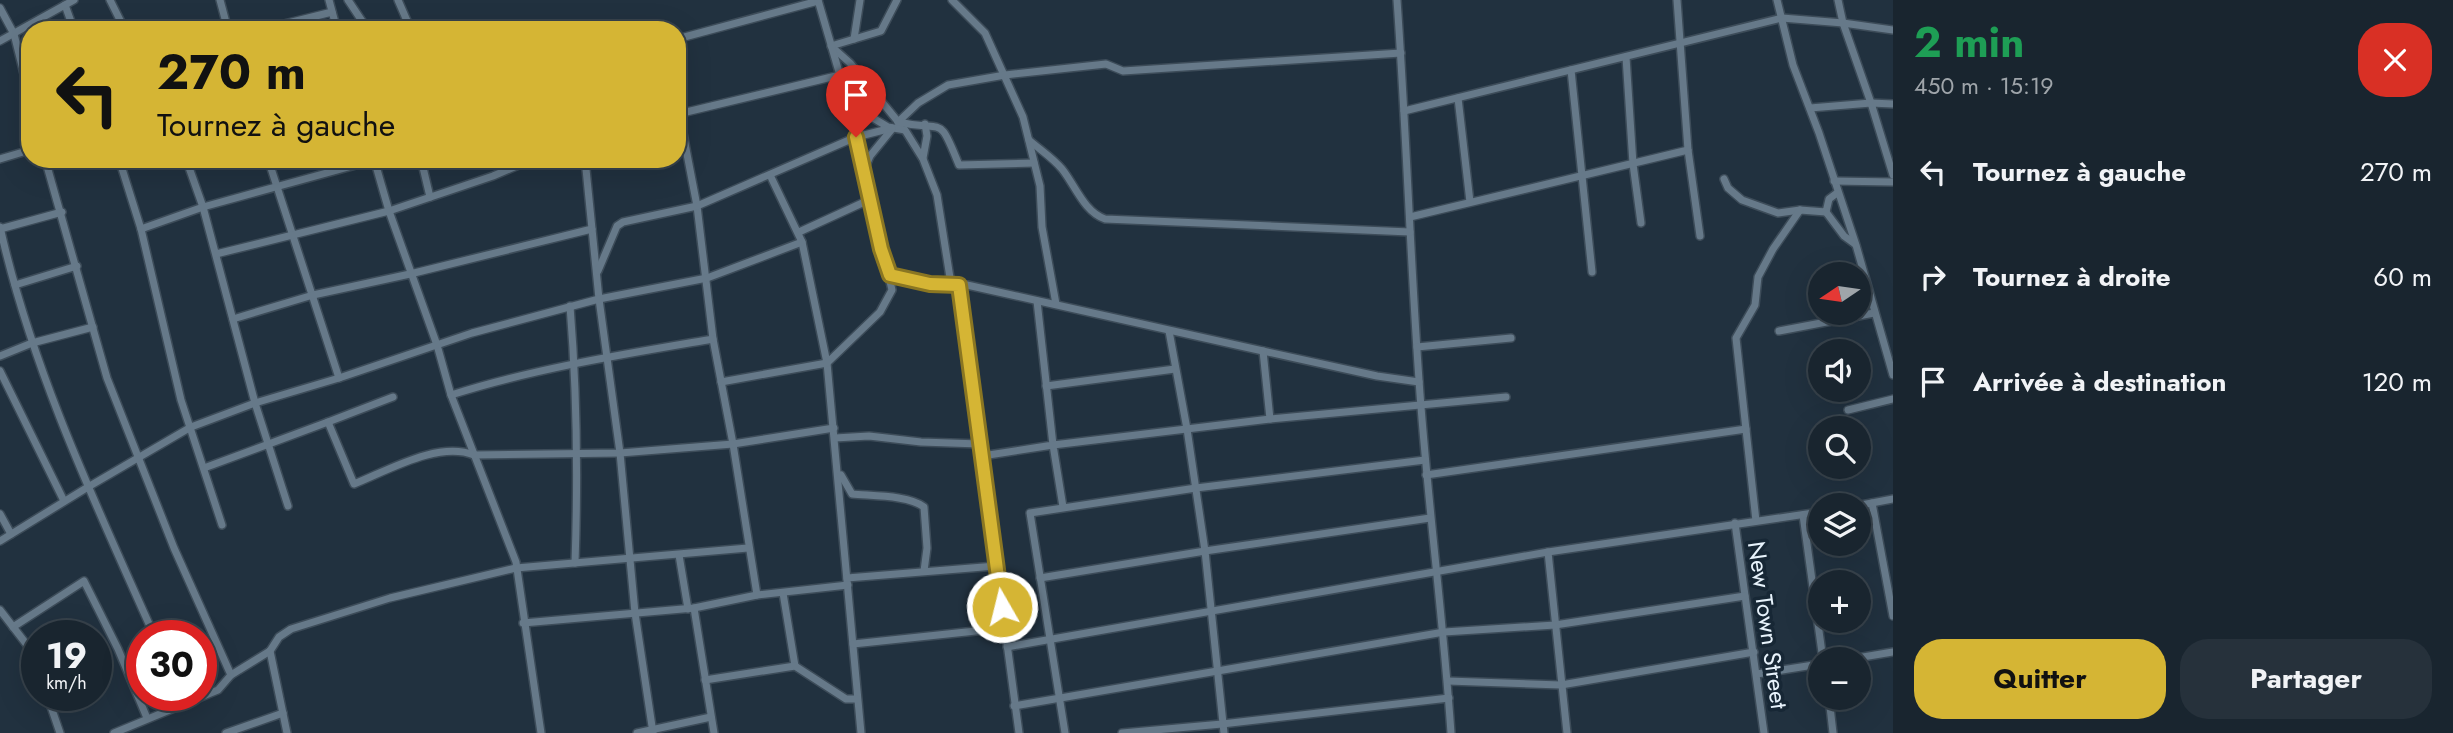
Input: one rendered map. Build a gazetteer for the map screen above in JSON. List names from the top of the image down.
{
  "streets": {
    "street": ["New Town Street"]
  },
  "north": "left",
  "page": {
    "heading": ["2 min", "450 m · 15:19"],
    "turn": ["270 m", "Tournez à gauche"],
    "list": [
      {
        "name": "Tournez à gauche",
        "value": "270 m"
      },
      {
        "name": "Tournez à droite",
        "value": "60 m"
      },
      {
        "name": "Arrivée à destination",
        "value": "120 m"
      }
    ],
    "map_buttons": ["+", "−"],
    "speed": "19 km/h",
    "limit": "30",
    "buttons": ["Quitter", "Partager"]
  }
}
